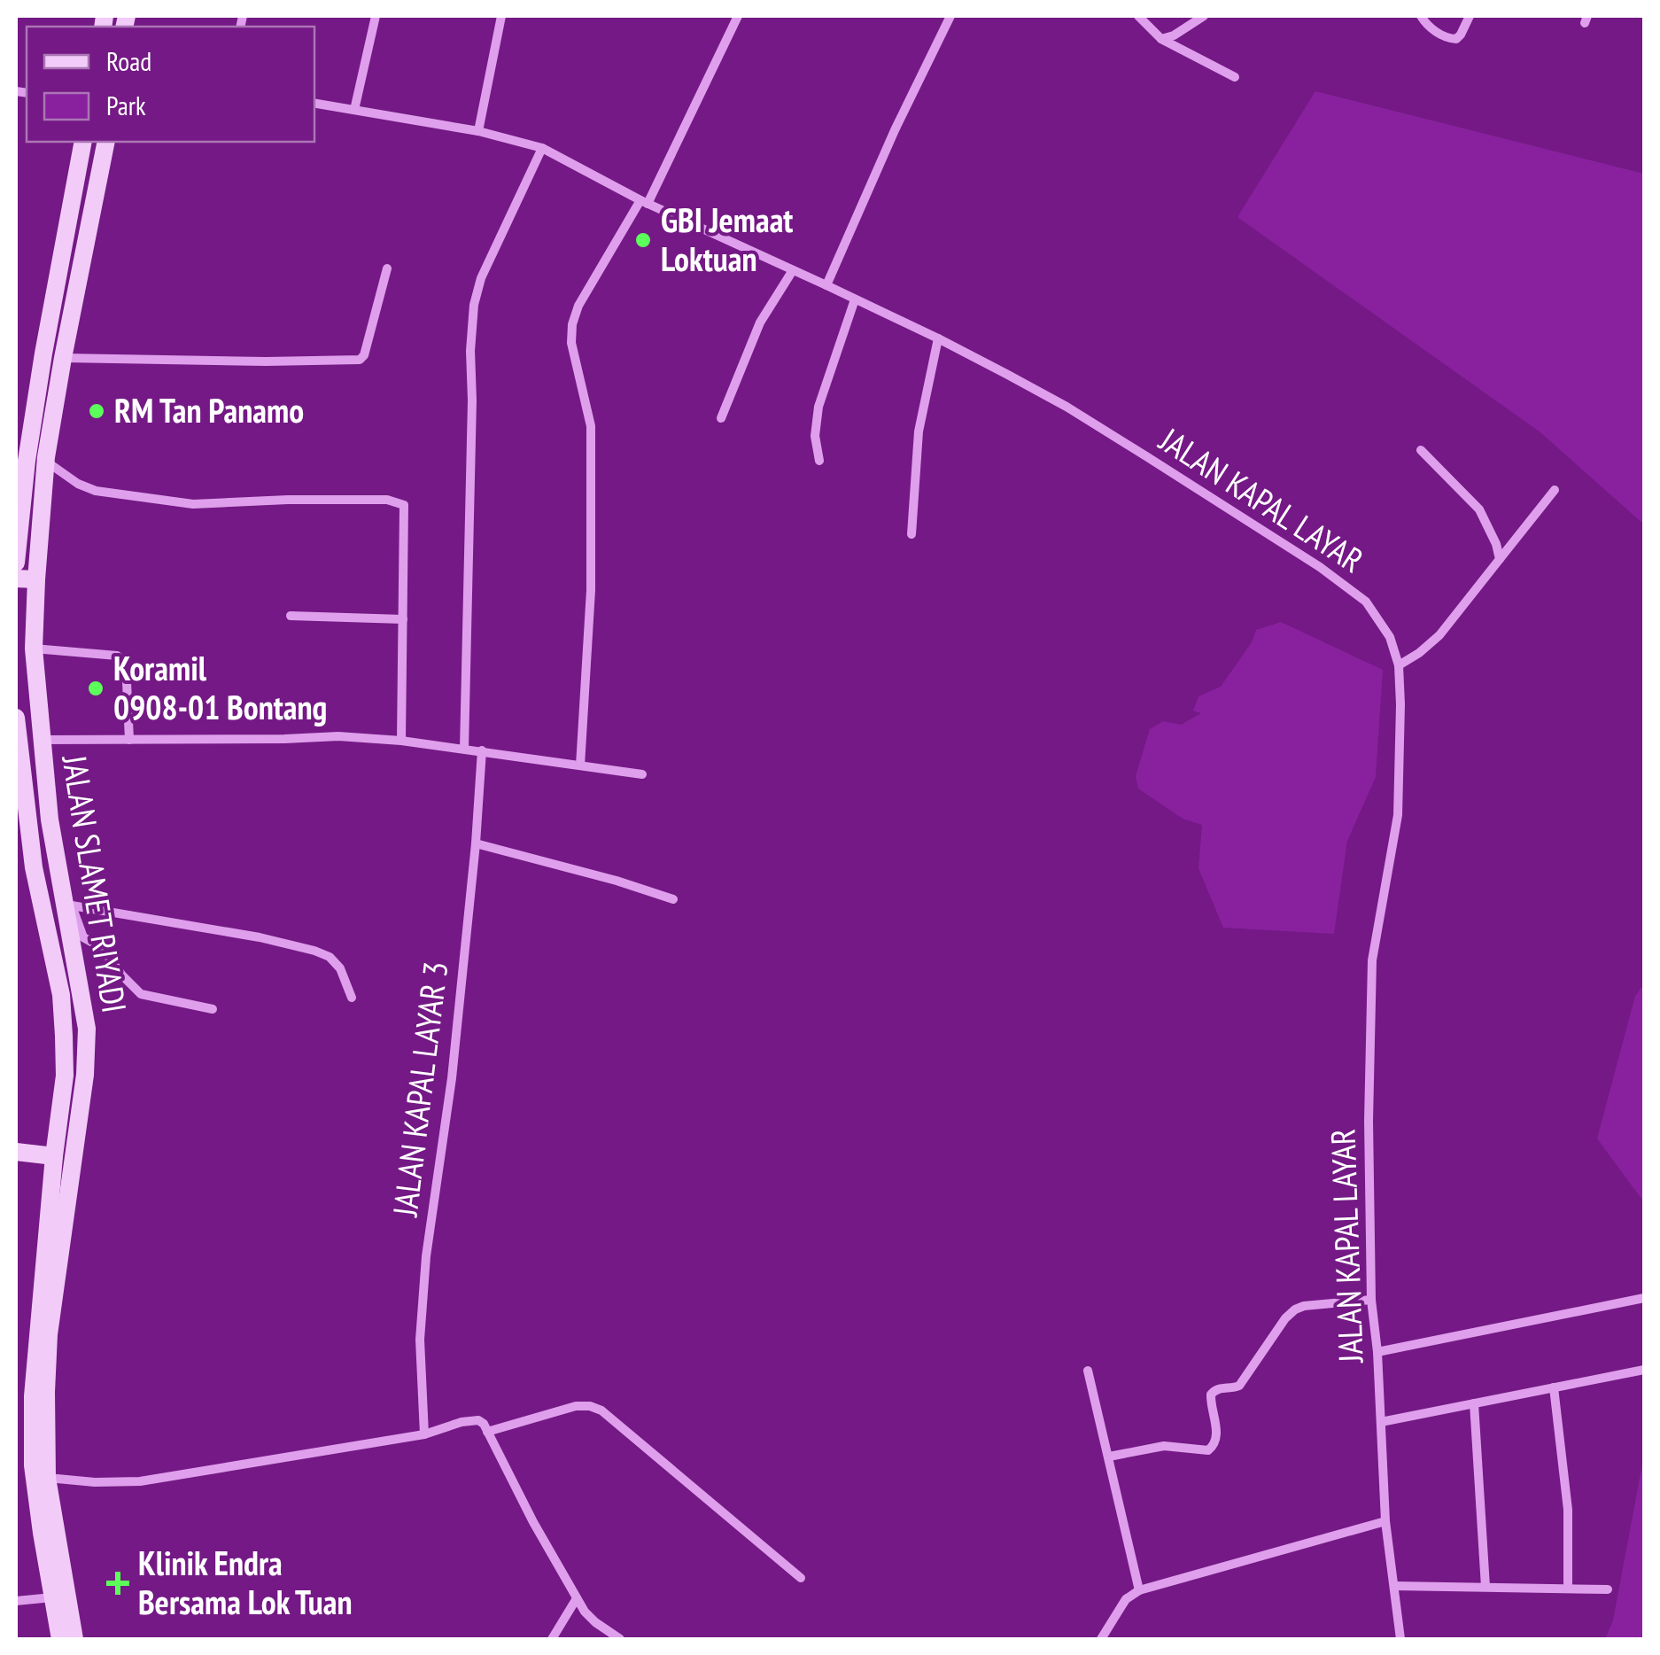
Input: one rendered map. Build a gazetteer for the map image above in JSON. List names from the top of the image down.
{
  "streets": {
    "street": ["JALAN KAPAL LAYAR", "JALAN SLAMET RIYADI", "JALAN KAPAL LAYAR 3"]
  },
  "places": {
    "other": ["GBI Jemaat Loktuan", "RM Tan Panamo", "Koramil 0908-01 Bontang"],
    "health": ["Klinik Endra Bersama Lok Tuan"]
  },
  "legend": ["Road", "Park"]
}
